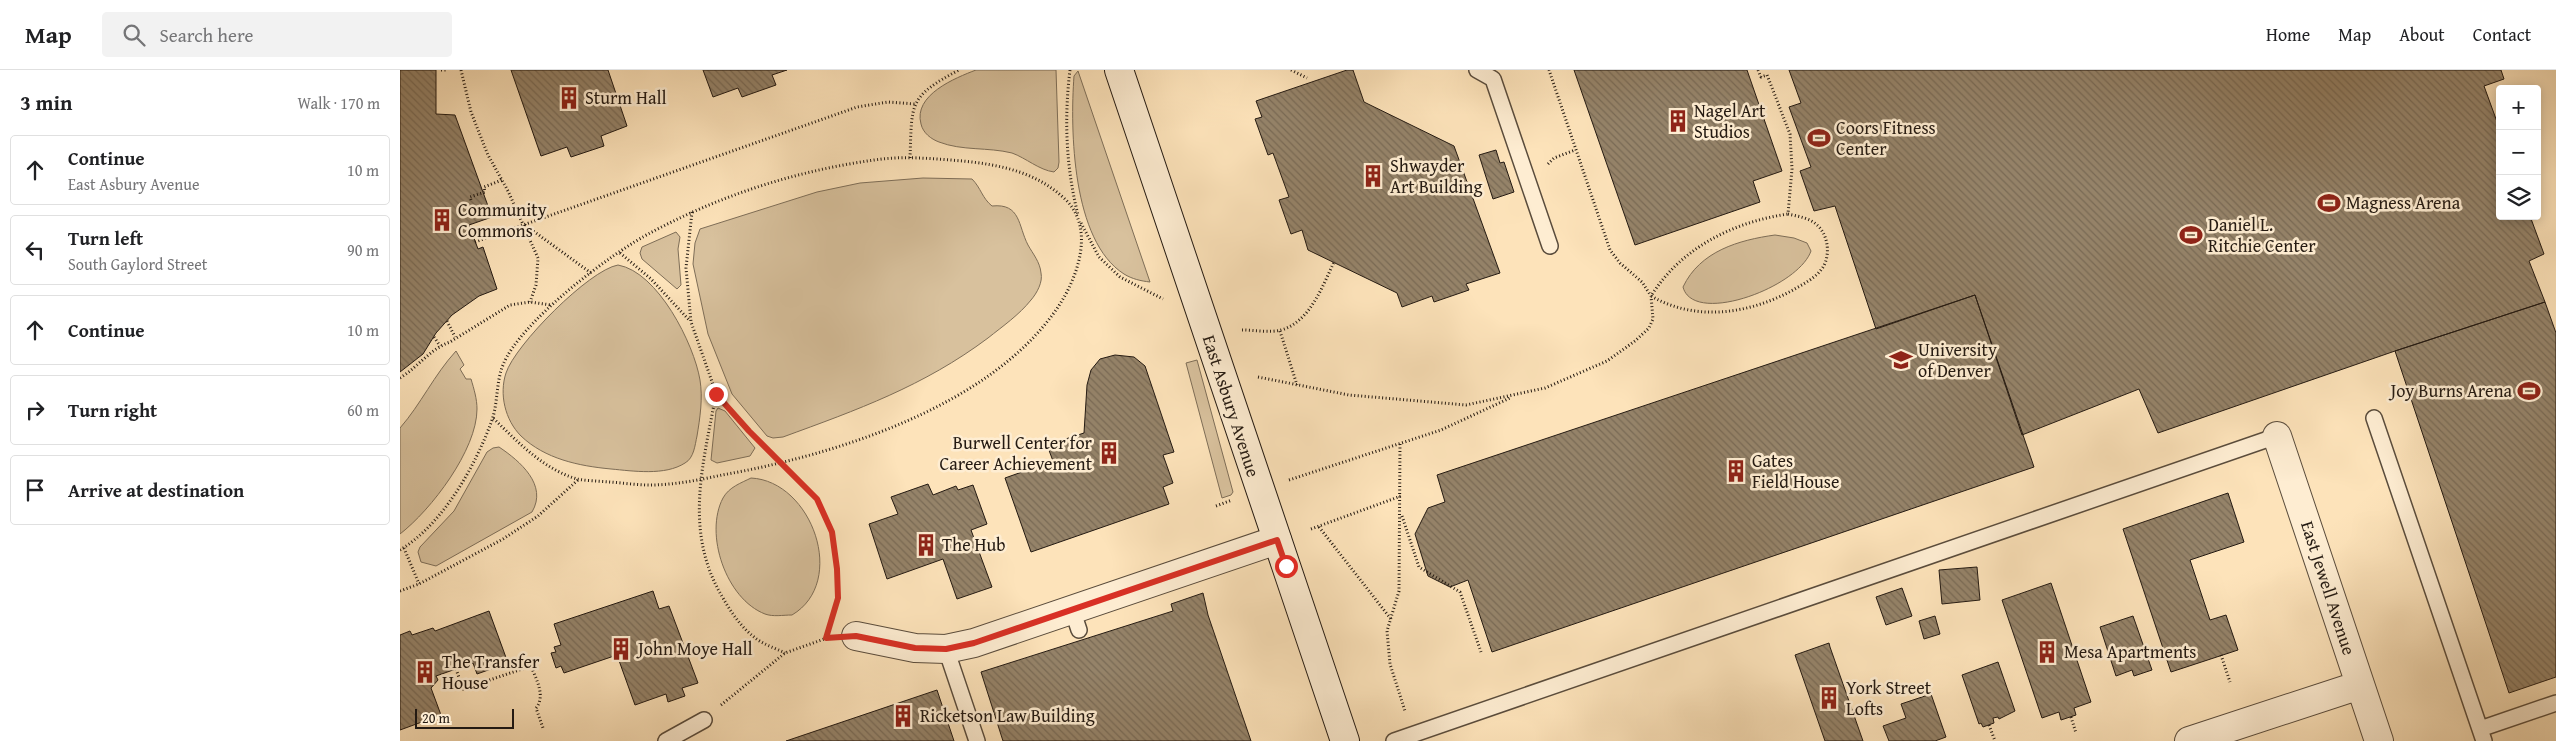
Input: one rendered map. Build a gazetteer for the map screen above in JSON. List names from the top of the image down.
{
  "streets": {
    "street": ["East Asbury Avenue", "East Jewell Avenue"]
  },
  "places": {
    "building": [
      "Sturm Hall",
      "Nagel Art Studios",
      "Shwayder Art Building",
      "Community Commons",
      "Burwell Center for Career Achievement",
      "Gates Field House",
      "The Hub",
      "John Moye Hall",
      "Mesa Apartments",
      "The Transfer House",
      "York Street Lofts",
      "Ricketson Law Building"
    ],
    "sports": [
      "Coors Fitness Center",
      "Magness Arena",
      "Daniel L. Ritchie Center",
      "Joy Burns Arena"
    ],
    "school or university": ["University of Denver"]
  },
  "scale_bar": "20 m",
  "page": {
    "header": "Map",
    "search": "Search here",
    "nav": [
      "Home",
      "Map",
      "About",
      "Contact"
    ],
    "heading": ["3 min", "Walk · 170 m"],
    "map_buttons": ["+", "−"],
    "list": [
      ["Continue", "East Asbury Avenue", "10 m"],
      ["Turn left", "South Gaylord Street", "90 m"],
      ["Continue", "10 m"],
      ["Turn right", "60 m"],
      "Arrive at destination"
    ],
    "scale": "20 m"
  }
}
